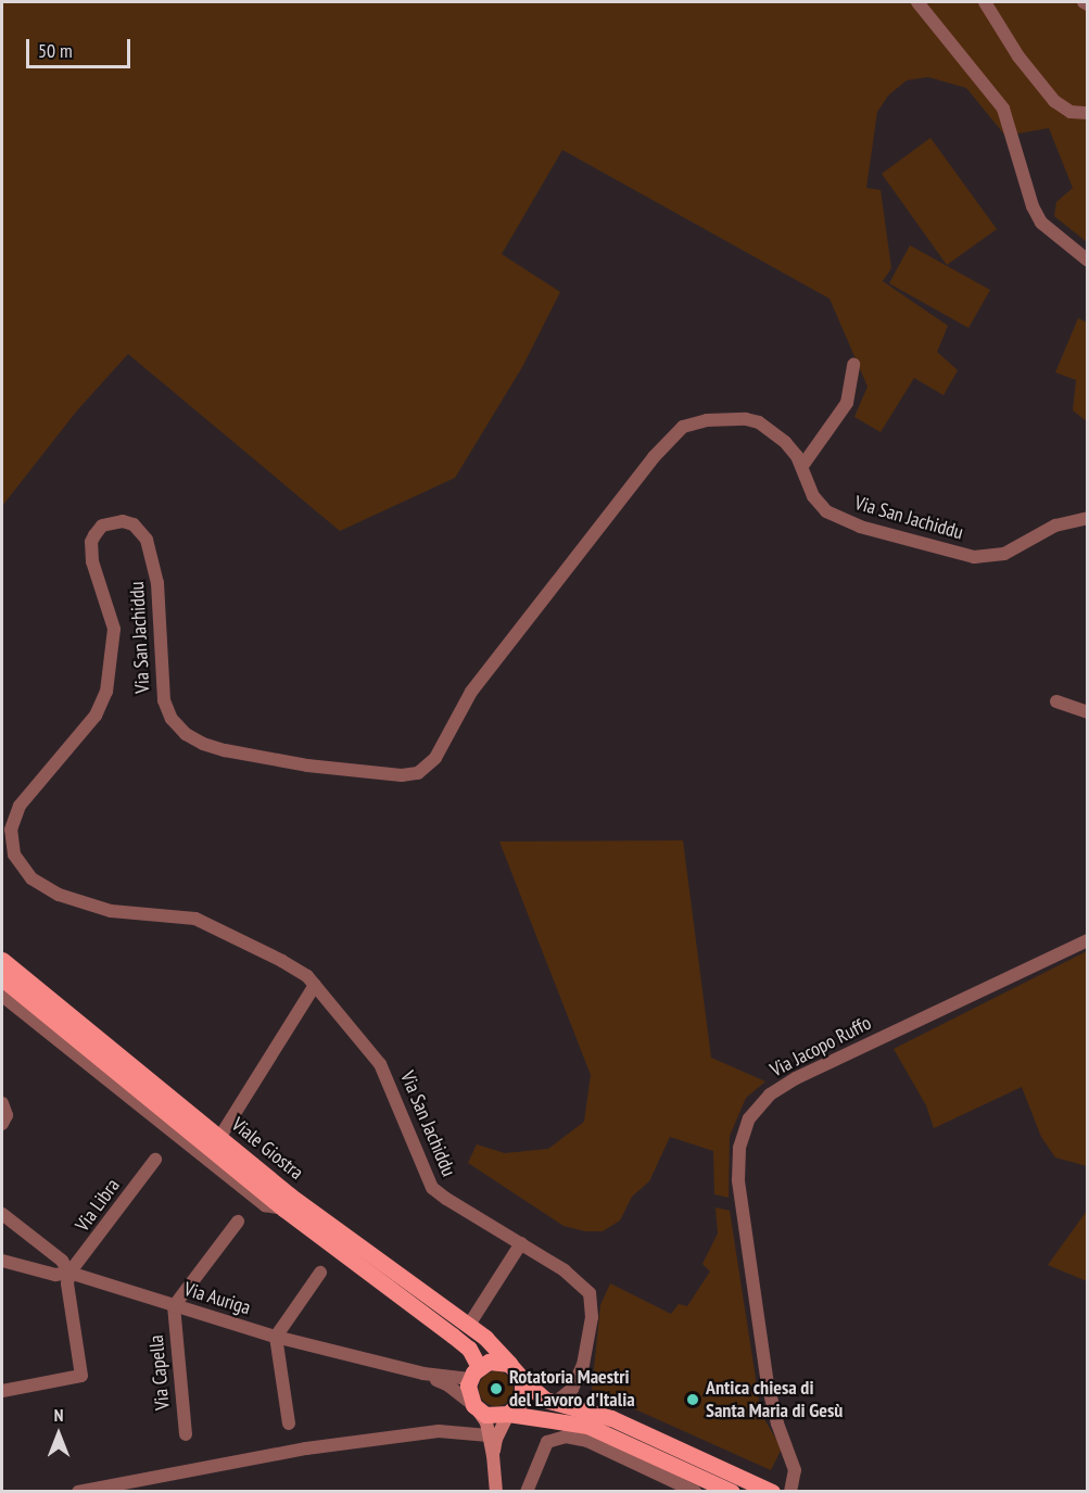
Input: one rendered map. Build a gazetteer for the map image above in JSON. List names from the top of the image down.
{
  "streets": {
    "main road": ["Viale Giostra"],
    "street": [
      "Via San Jachiddu",
      "Via Jacopo Ruffo",
      "Via Libra",
      "Via Auriga",
      "Via Capella"
    ]
  },
  "crossings": [
    ["Via Libra", "Via Auriga"],
    ["Via Auriga", "Via Capella"]
  ],
  "places": ["Rotatoria Maestri del Lavoro d'Italia", "Antica chiesa di Santa Maria di Gesù"],
  "scale_bar": "50 m",
  "north": "top"
}
